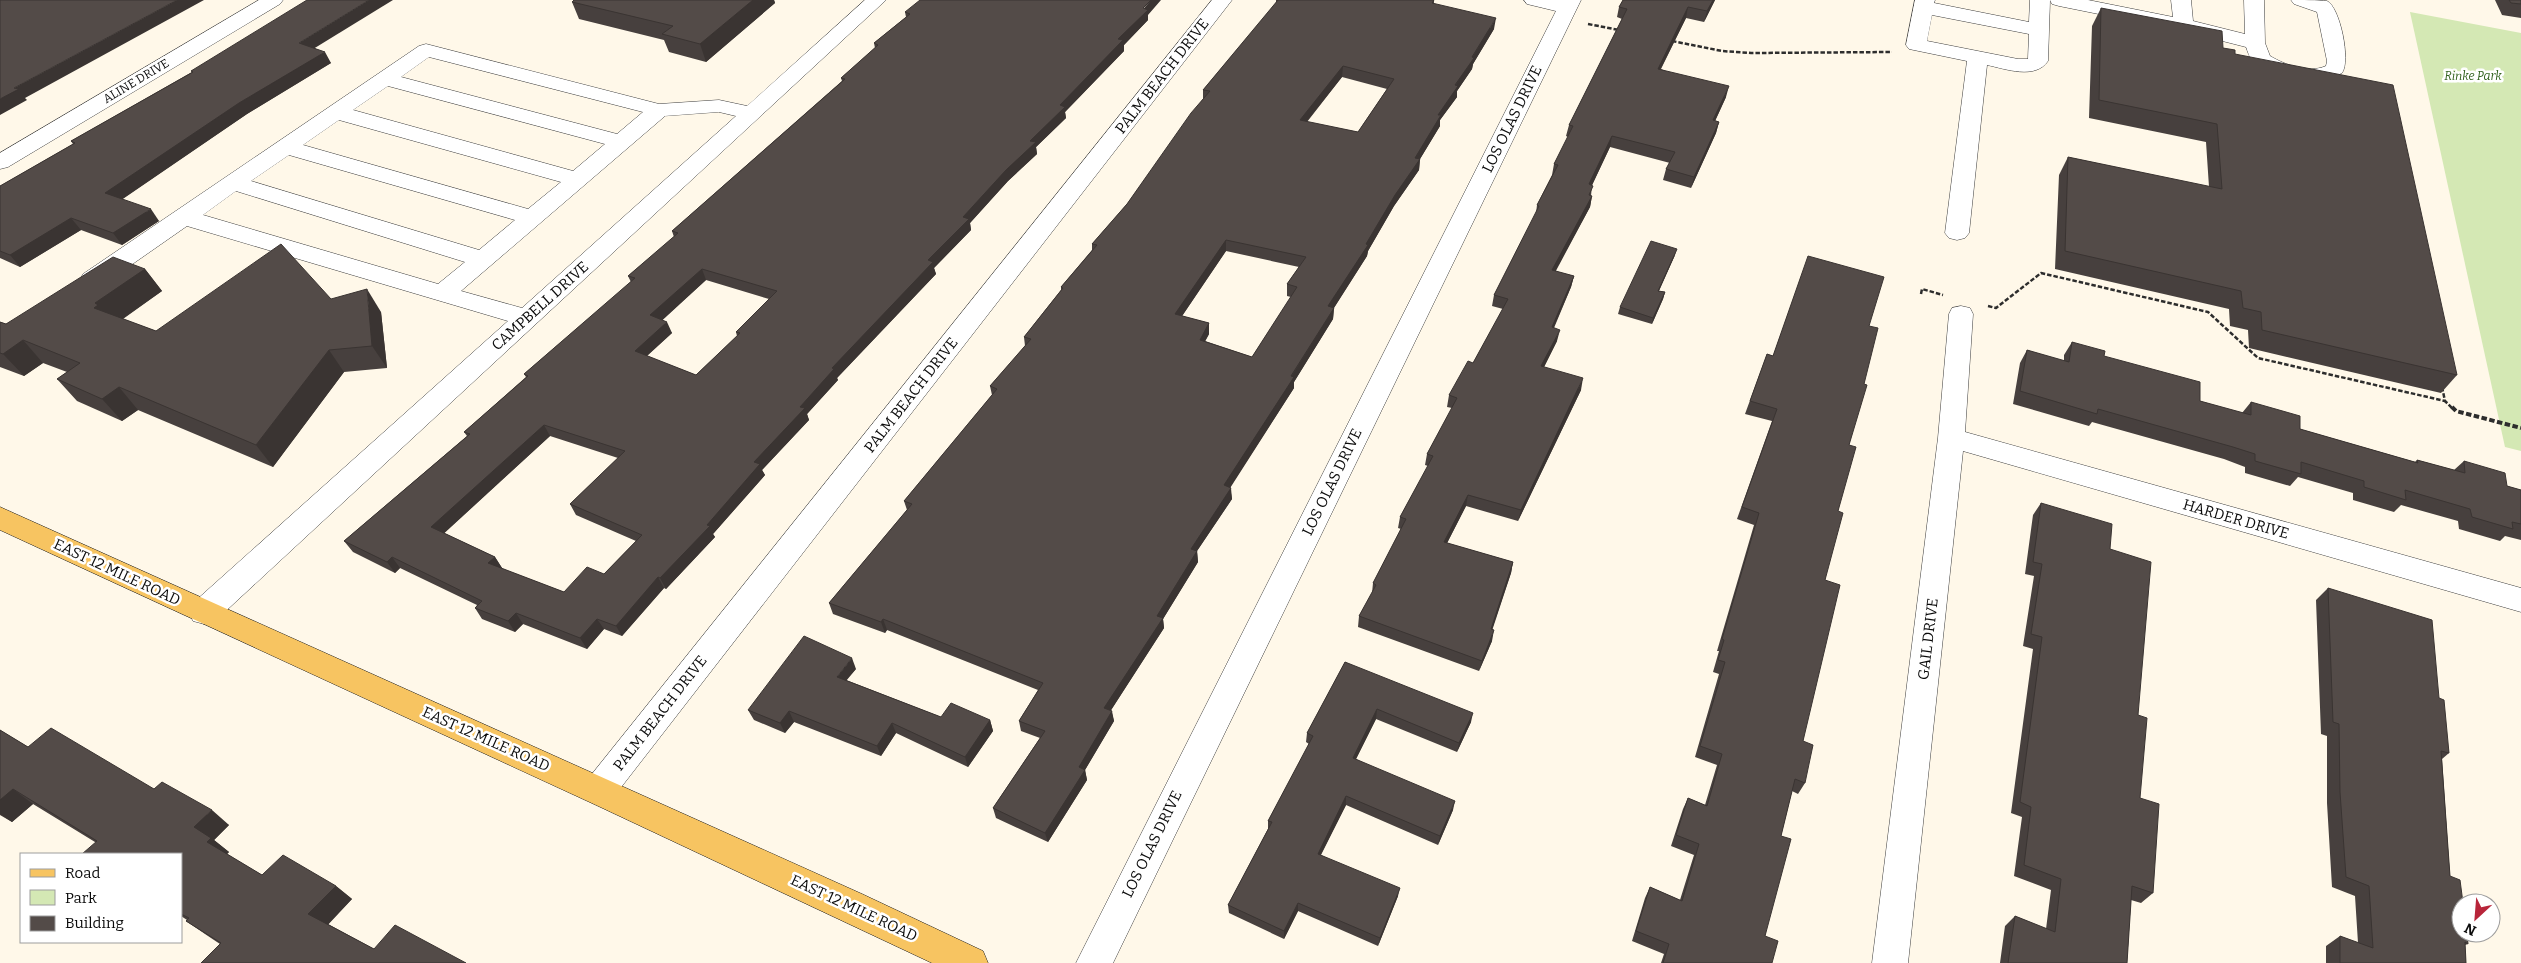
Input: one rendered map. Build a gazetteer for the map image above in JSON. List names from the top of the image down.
{
  "streets": {
    "main road": ["EAST 12 MILE ROAD"],
    "street": [
      "PALM BEACH DRIVE",
      "ALINE DRIVE",
      "LOS OLAS DRIVE",
      "CAMPBELL DRIVE",
      "HARDER DRIVE",
      "GAIL DRIVE"
    ]
  },
  "crossings": [
    ["PALM BEACH DRIVE", "EAST 12 MILE ROAD"],
    ["CAMPBELL DRIVE", "EAST 12 MILE ROAD"],
    ["HARDER DRIVE", "GAIL DRIVE"]
  ],
  "parks": ["Rinke Park"],
  "legend": ["Road", "Park", "Building"],
  "north": "bottom left"
}
